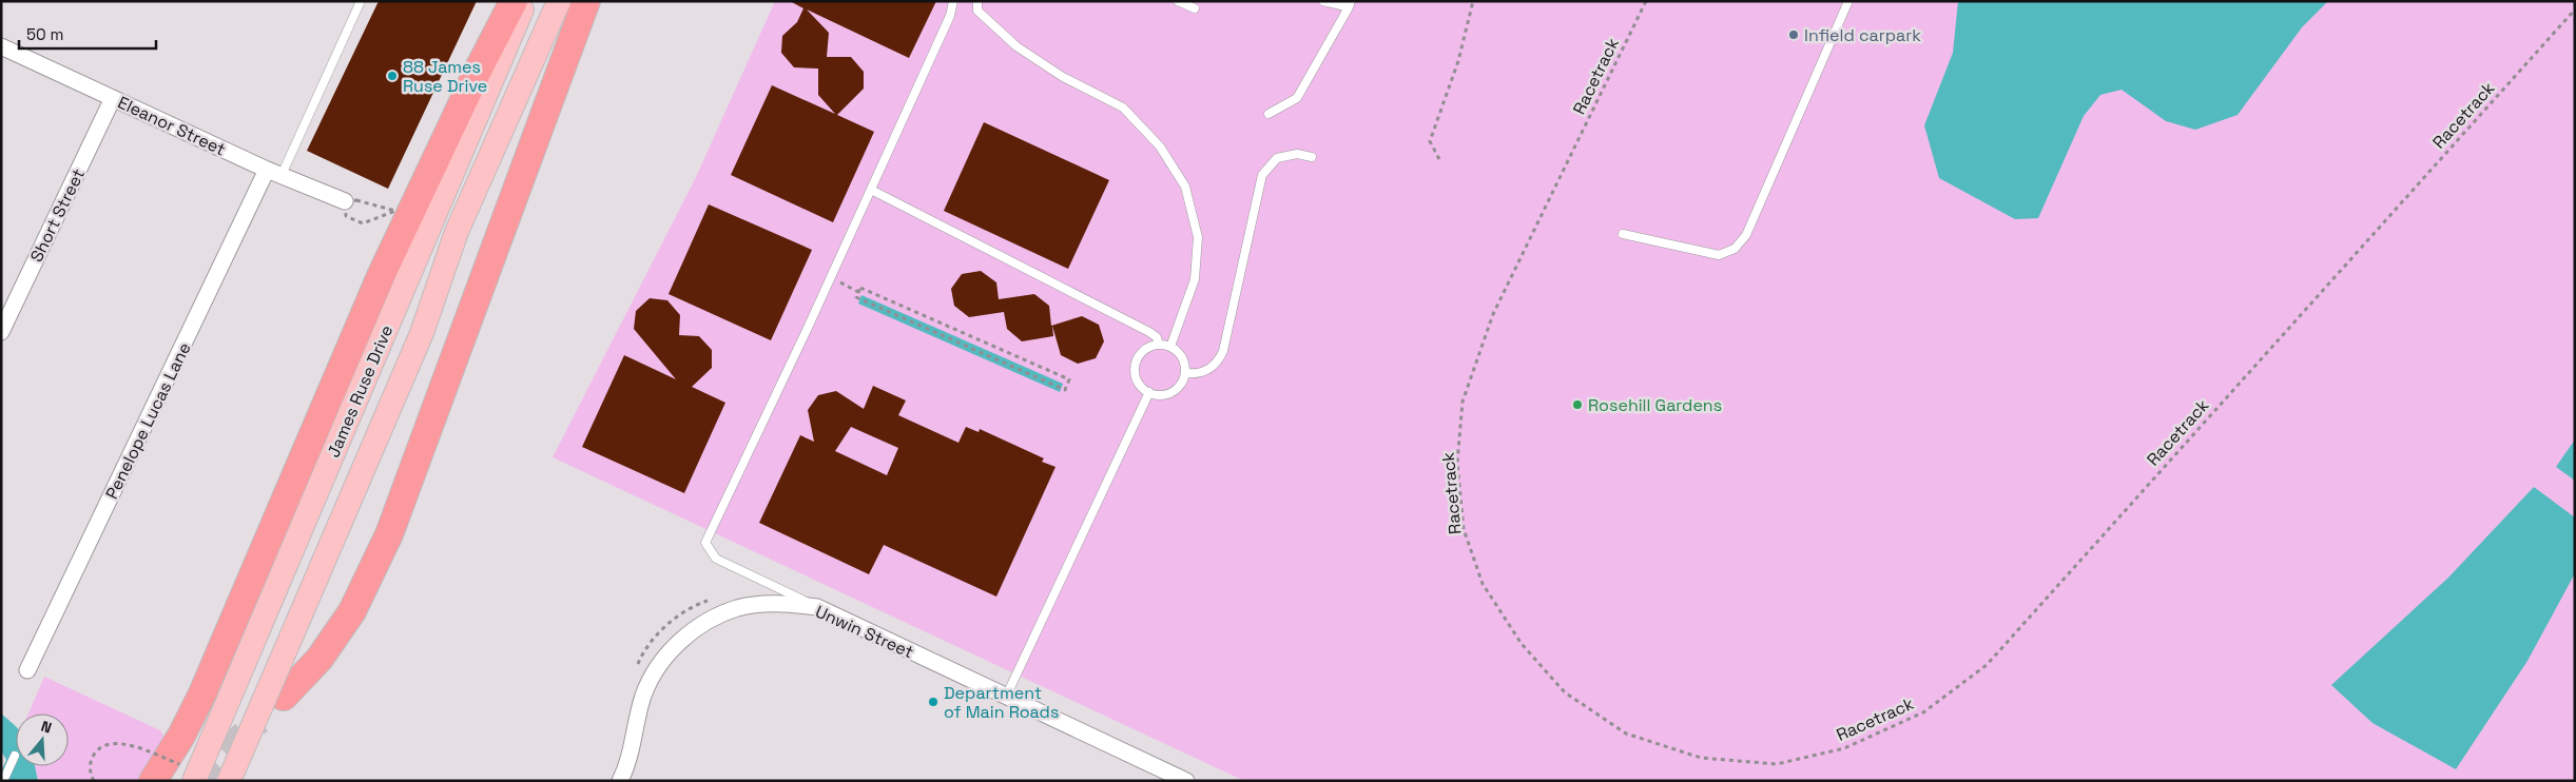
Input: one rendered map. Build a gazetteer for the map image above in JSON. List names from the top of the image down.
{
  "streets": {
    "main road": ["James Ruse Drive"],
    "street": [
      "Eleanor Street",
      "Short Street",
      "Penelope Lucas Lane",
      "Unwin Street"
    ],
    "path": ["Racetrack"]
  },
  "crossings": [
    ["Eleanor Street", "Short Street"],
    ["Eleanor Street", "Penelope Lucas Lane"]
  ],
  "places": [
    "Infield carpark",
    "88 James Ruse Drive",
    "Rosehill Gardens",
    "Department of Main Roads"
  ],
  "scale_bar": "50 m",
  "north": "top"
}
